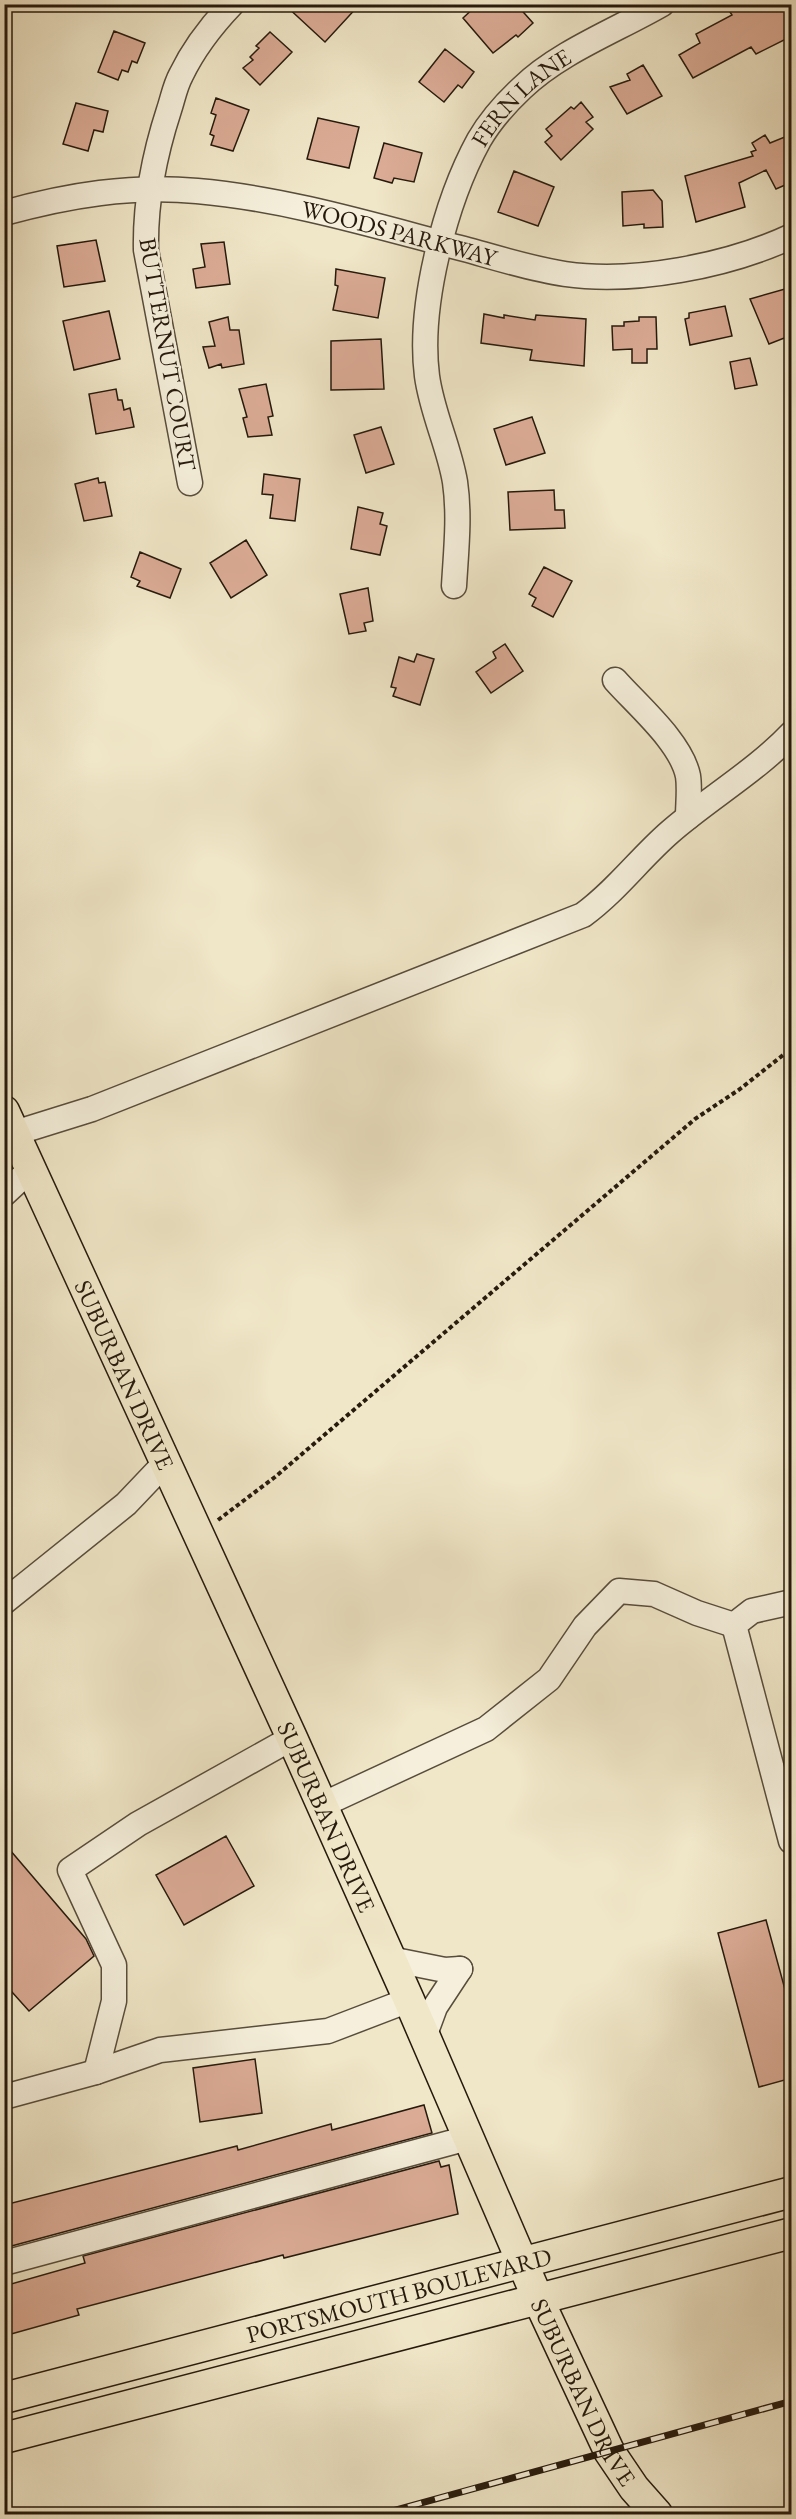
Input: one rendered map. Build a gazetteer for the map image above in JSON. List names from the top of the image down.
{
  "streets": {
    "main road": ["SUBURBAN DRIVE", "PORTSMOUTH BOULEVARD"],
    "street": ["FERN LANE", "WOODS PARKWAY", "BUTTERNUT COURT"]
  },
  "crossings": [
    ["FERN LANE", "WOODS PARKWAY"],
    ["WOODS PARKWAY", "BUTTERNUT COURT"],
    ["SUBURBAN DRIVE", "PORTSMOUTH BOULEVARD"]
  ]
}
